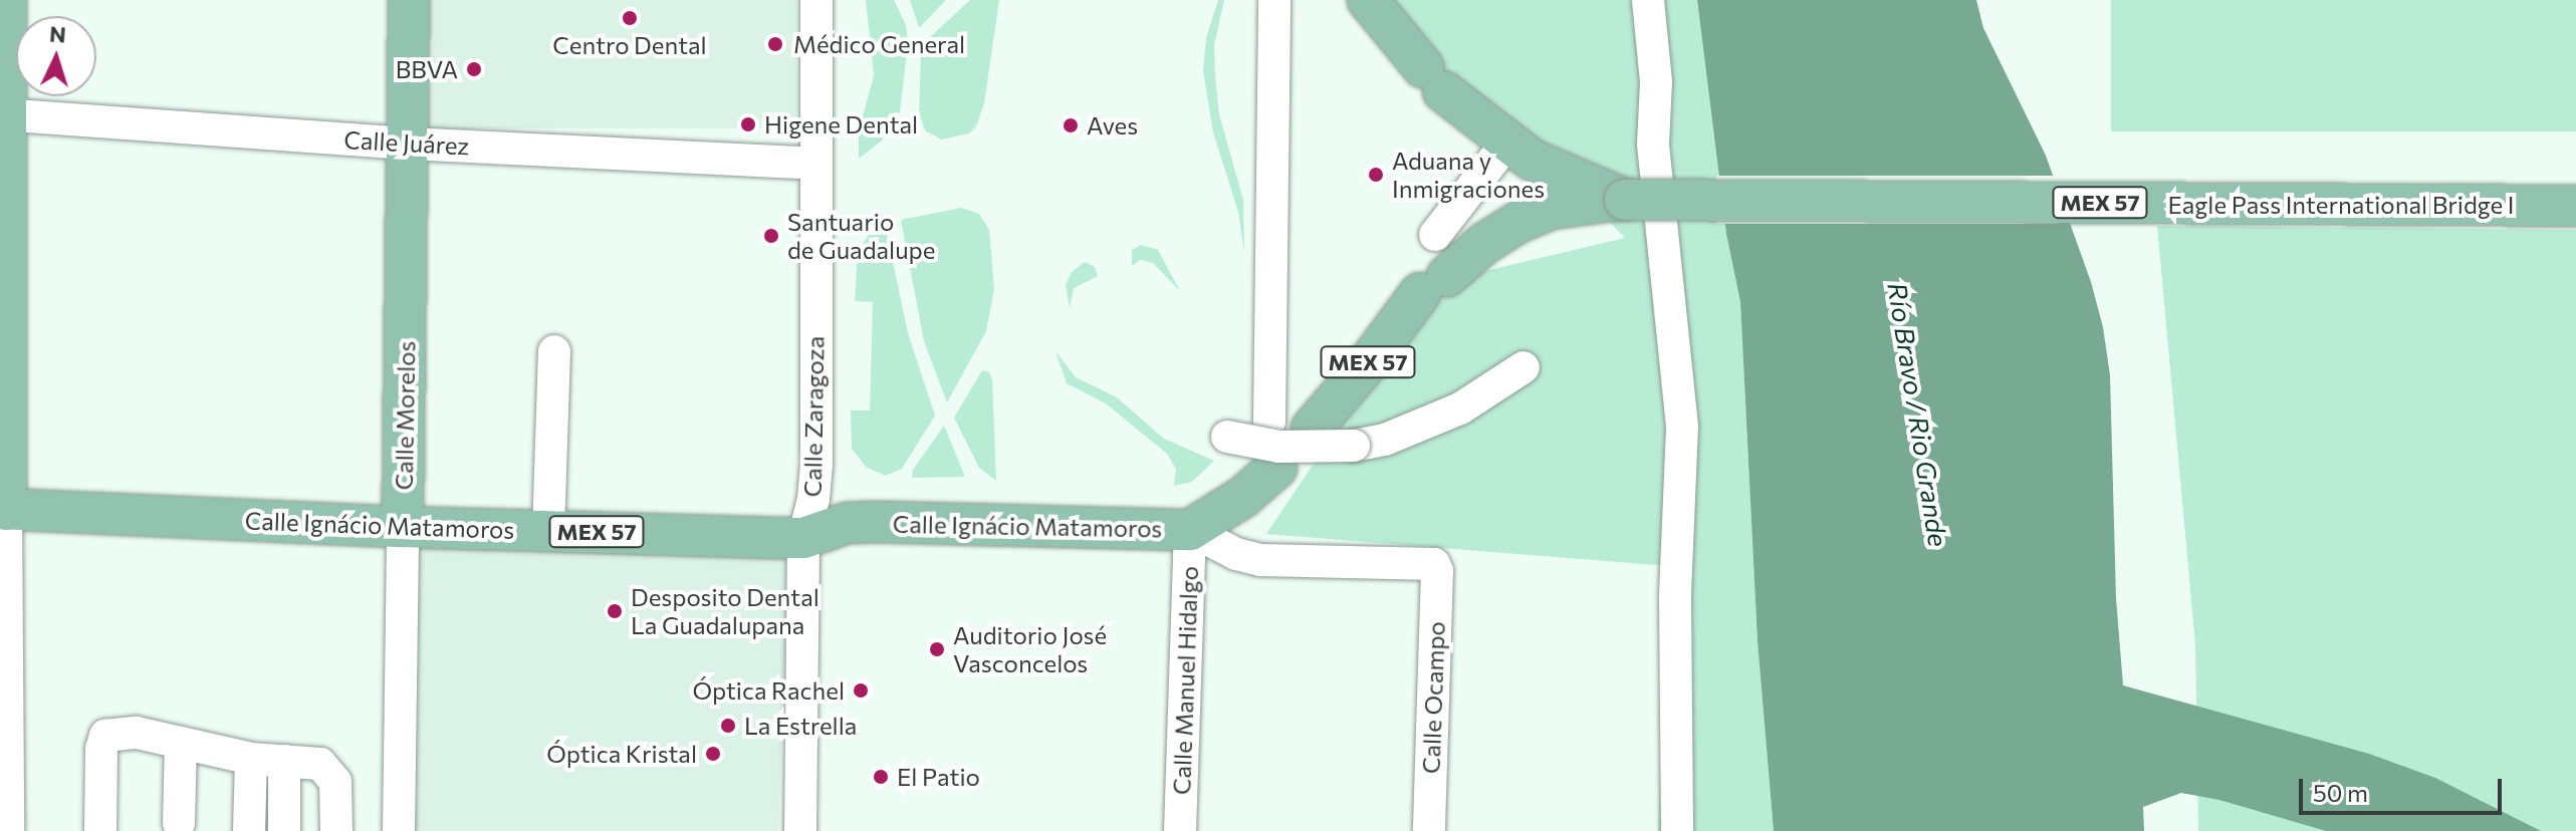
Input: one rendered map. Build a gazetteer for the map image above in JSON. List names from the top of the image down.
{
  "streets": {
    "main road": [
      "MEX 57",
      "Eagle Pass International Bridge I",
      "Calle Morelos",
      "Calle Ignácio Matamoros"
    ],
    "street": [
      "Calle Juárez",
      "Calle Zaragoza",
      "Calle Manuel Hidalgo",
      "Calle Ocampo"
    ]
  },
  "crossings": [
    ["Calle Juárez", "Calle Morelos"],
    ["Calle Juárez", "Calle Zaragoza"],
    ["MEX 57", "Eagle Pass International Bridge I"],
    ["Calle Morelos", "Calle Ignácio Matamoros"],
    ["Calle Zaragoza", "Calle Ignácio Matamoros"],
    ["Calle Ignácio Matamoros", "Calle Manuel Hidalgo"],
    ["Calle Ignácio Matamoros", "Calle Ocampo"]
  ],
  "water": ["Río Bravo / Rio Grande"],
  "places": [
    "Centro Dental",
    "Médico General",
    "BBVA",
    "Higene Dental",
    "Aves",
    "Aduana y Inmigraciones",
    "Santuario de Guadalupe",
    "Desposito Dental La Guadalupana",
    "Auditorio José Vasconcelos",
    "Óptica Rachel",
    "La Estrella",
    "Óptica Kristal",
    "El Patio"
  ],
  "scale_bar": "50 m",
  "north": "top"
}
